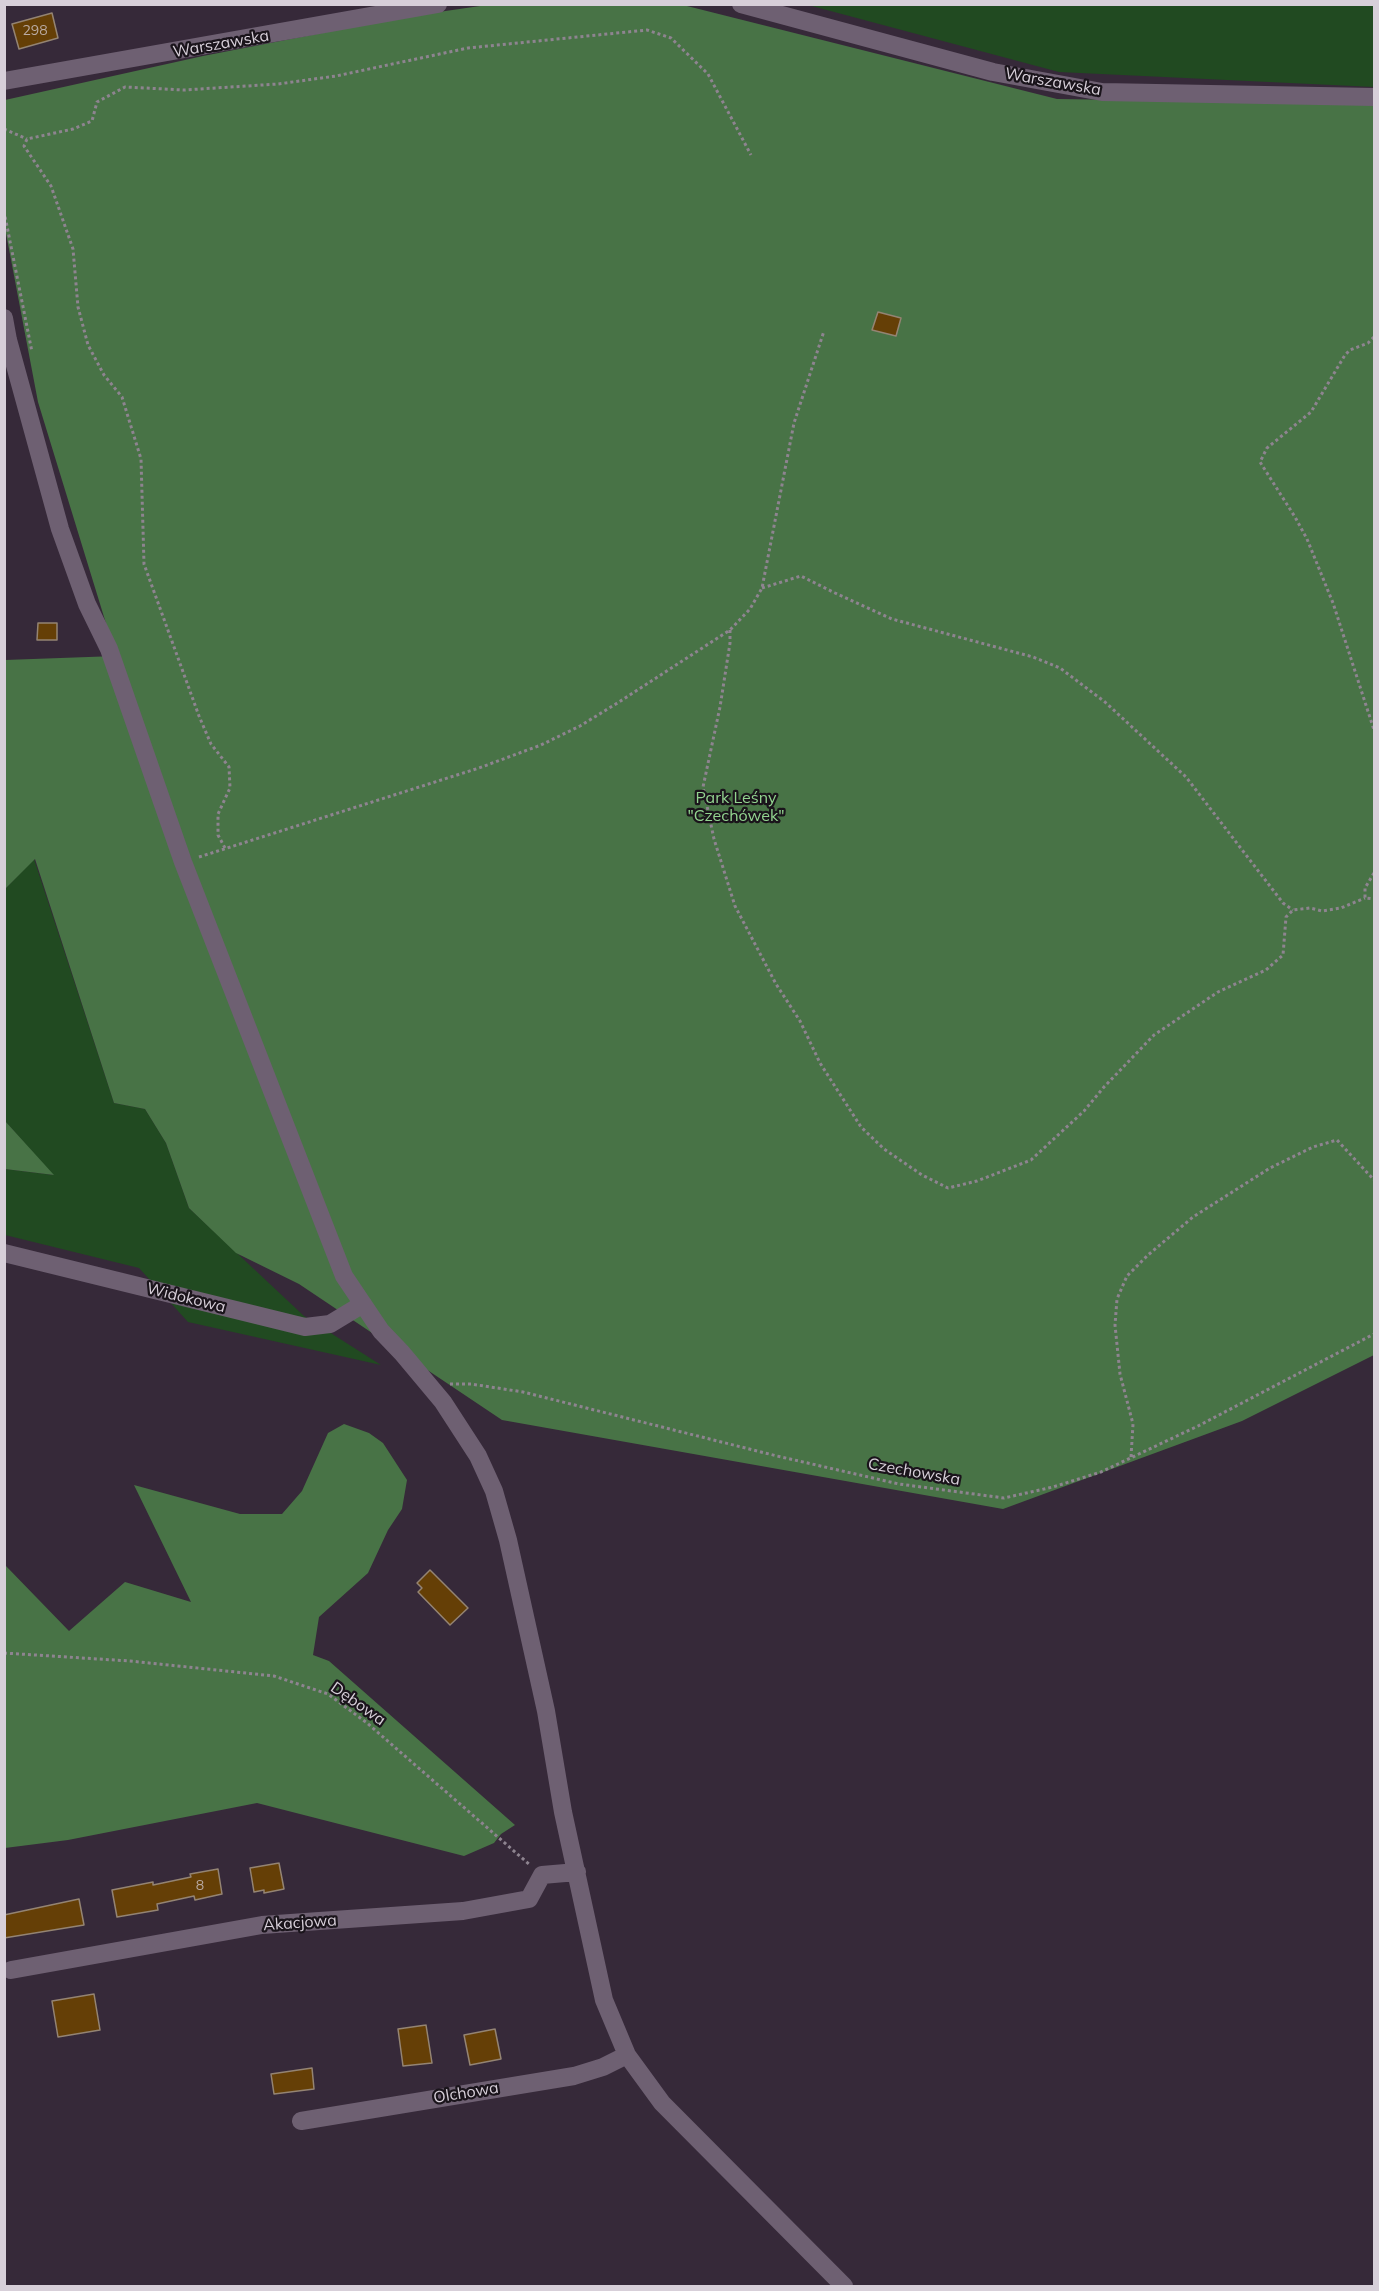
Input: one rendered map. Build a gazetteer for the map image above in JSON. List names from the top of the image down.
{
  "streets": {
    "street": [
      "Warszawska",
      "Widokowa",
      "Akacjowa",
      "Olchowa"
    ],
    "path": ["Czechowska", "Dębowa"]
  },
  "crossings": [
    ["Dębowa", "Akacjowa"]
  ],
  "parks": ["Park Leśny \"Czechówek\""],
  "house_numbers": ["298", "8"]
}
